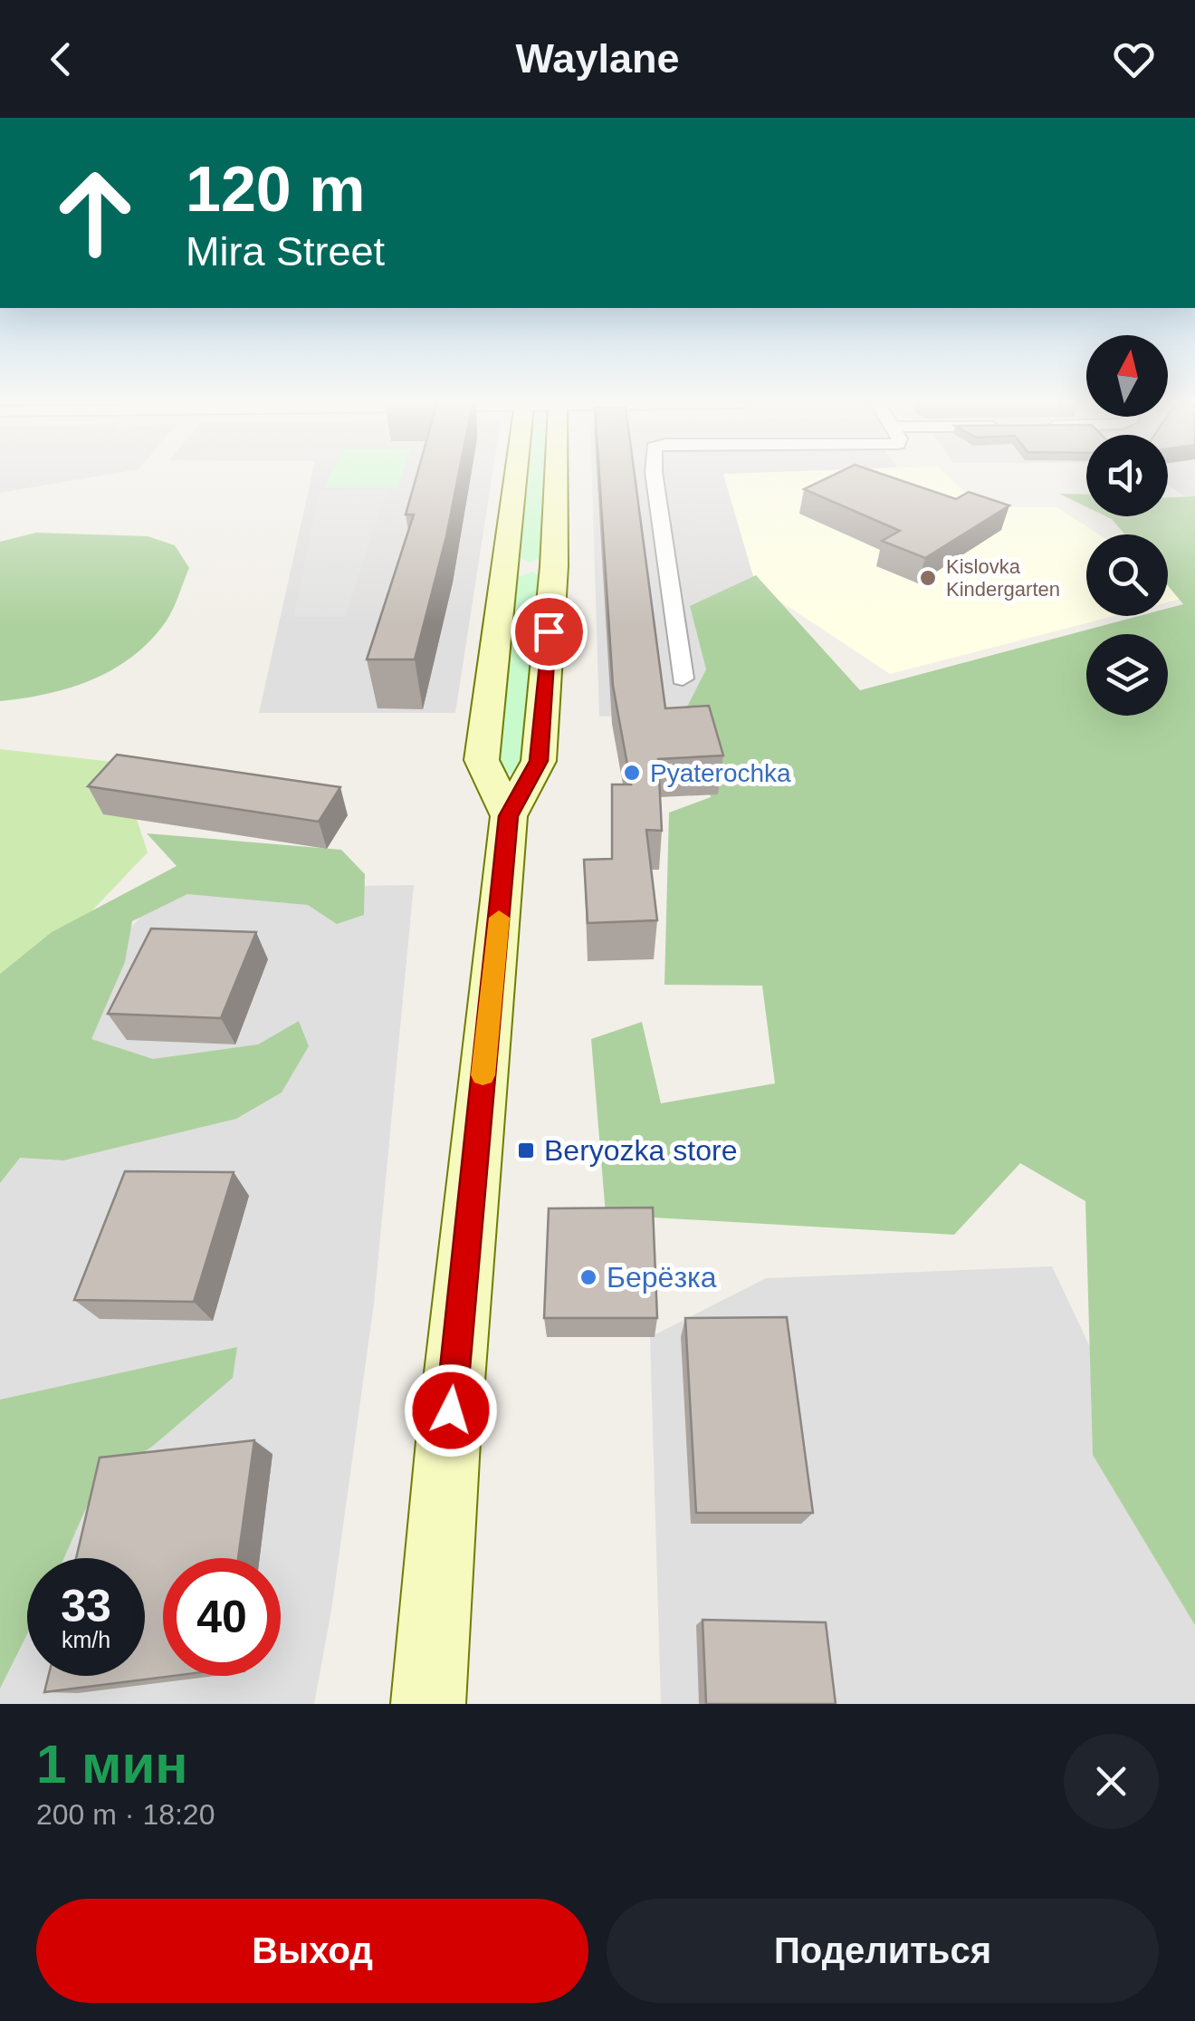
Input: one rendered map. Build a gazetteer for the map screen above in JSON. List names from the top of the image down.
{
  "places": {
    "other": ["Kislovka Kindergarten", "Pyaterochka", "Берёзка"],
    "transit": ["Beryozka store"]
  },
  "north": "top",
  "page": {
    "header": "Waylane",
    "turn": ["120 m", "Mira Street"],
    "speed": "33 km/h",
    "limit": "40",
    "heading": ["1 мин", "200 m · 18:20"],
    "buttons": ["Выход", "Поделиться"]
  }
}
